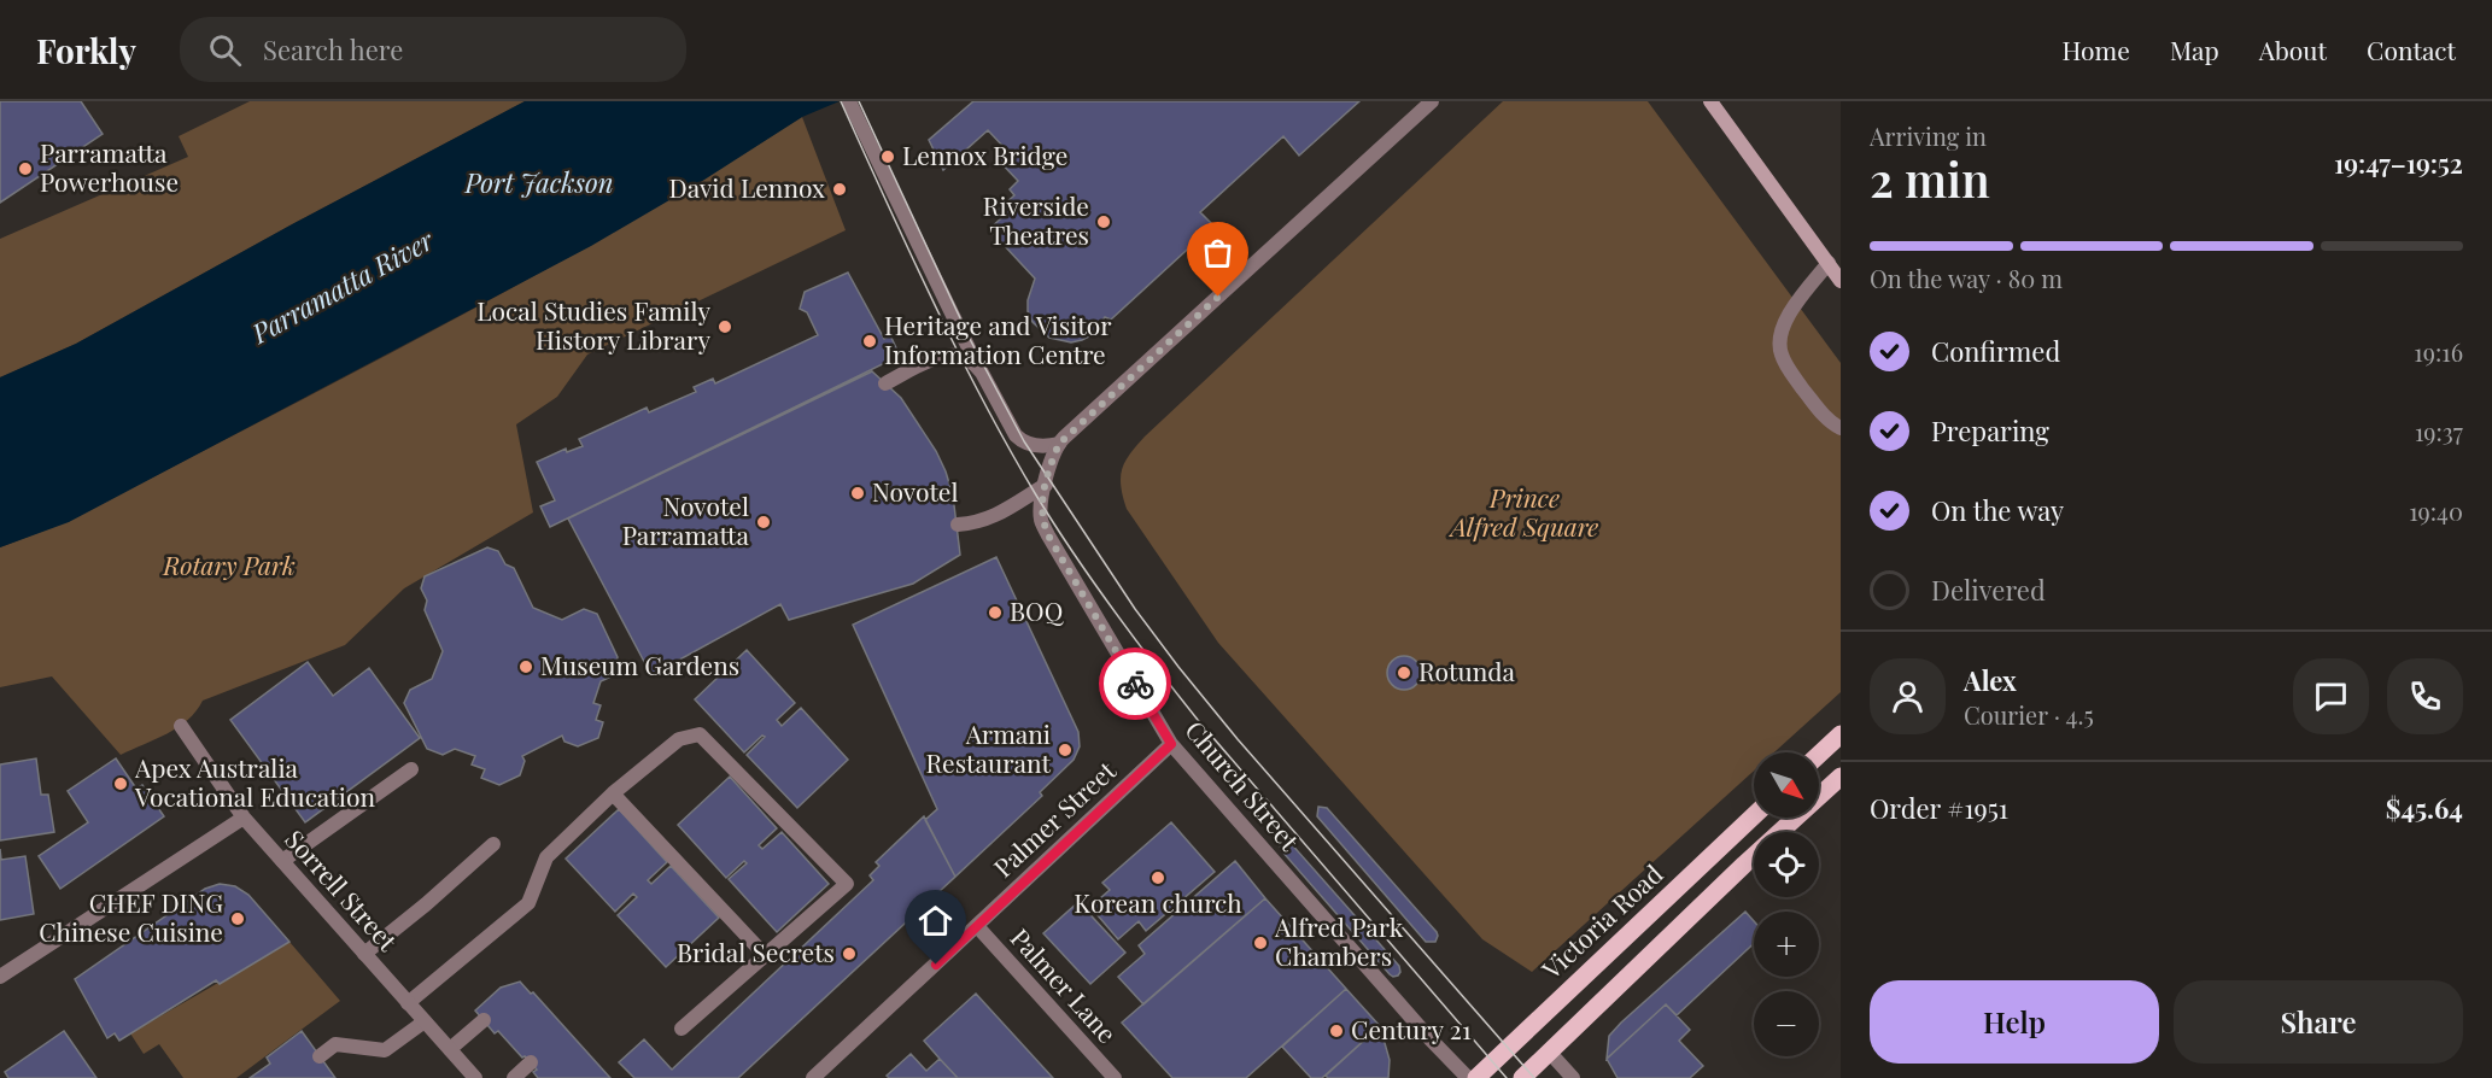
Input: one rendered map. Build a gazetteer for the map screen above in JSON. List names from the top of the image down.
{
  "streets": {
    "main road": ["Victoria Road"],
    "street": [
      "Church Street",
      "Palmer Street",
      "Sorrell Street",
      "Palmer Lane"
    ]
  },
  "crossings": [
    ["Church Street", "Palmer Street"],
    ["Palmer Street", "Palmer Lane"]
  ],
  "water": ["Port Jackson", "Parramatta River"],
  "parks": ["Prince Alfred Square", "Rotary Park"],
  "places": [
    "Lennox Bridge",
    "Parramatta Powerhouse",
    "David Lennox",
    "Riverside Theatres",
    "Local Studies Family History Library",
    "Heritage and Visitor Information Centre",
    "Novotel",
    "Novotel Parramatta",
    "BOQ",
    "Museum Gardens",
    "Rotunda",
    "Armani Restaurant",
    "Apex Australia Vocational Education",
    "Korean church",
    "CHEF DING Chinese Cuisine",
    "Alfred Park Chambers",
    "Bridal Secrets",
    "Century 21"
  ],
  "north": "bottom right",
  "page": {
    "header": "Forkly",
    "search": "Search here",
    "nav": [
      "Home",
      "Map",
      "About",
      "Contact"
    ],
    "heading": ["2 min", "Arriving in", "19:47–19:52"],
    "panel": [
      "Alex",
      "Courier · 4.5",
      "Order #1951",
      "$45.64"
    ],
    "bar": "On the way · 80 m",
    "list": [
      ["Confirmed", "19:16"],
      ["Preparing", "19:37"],
      ["On the way", "19:40"],
      "Delivered"
    ],
    "map_buttons": ["+", "−"],
    "buttons": ["Help", "Share"]
  }
}
